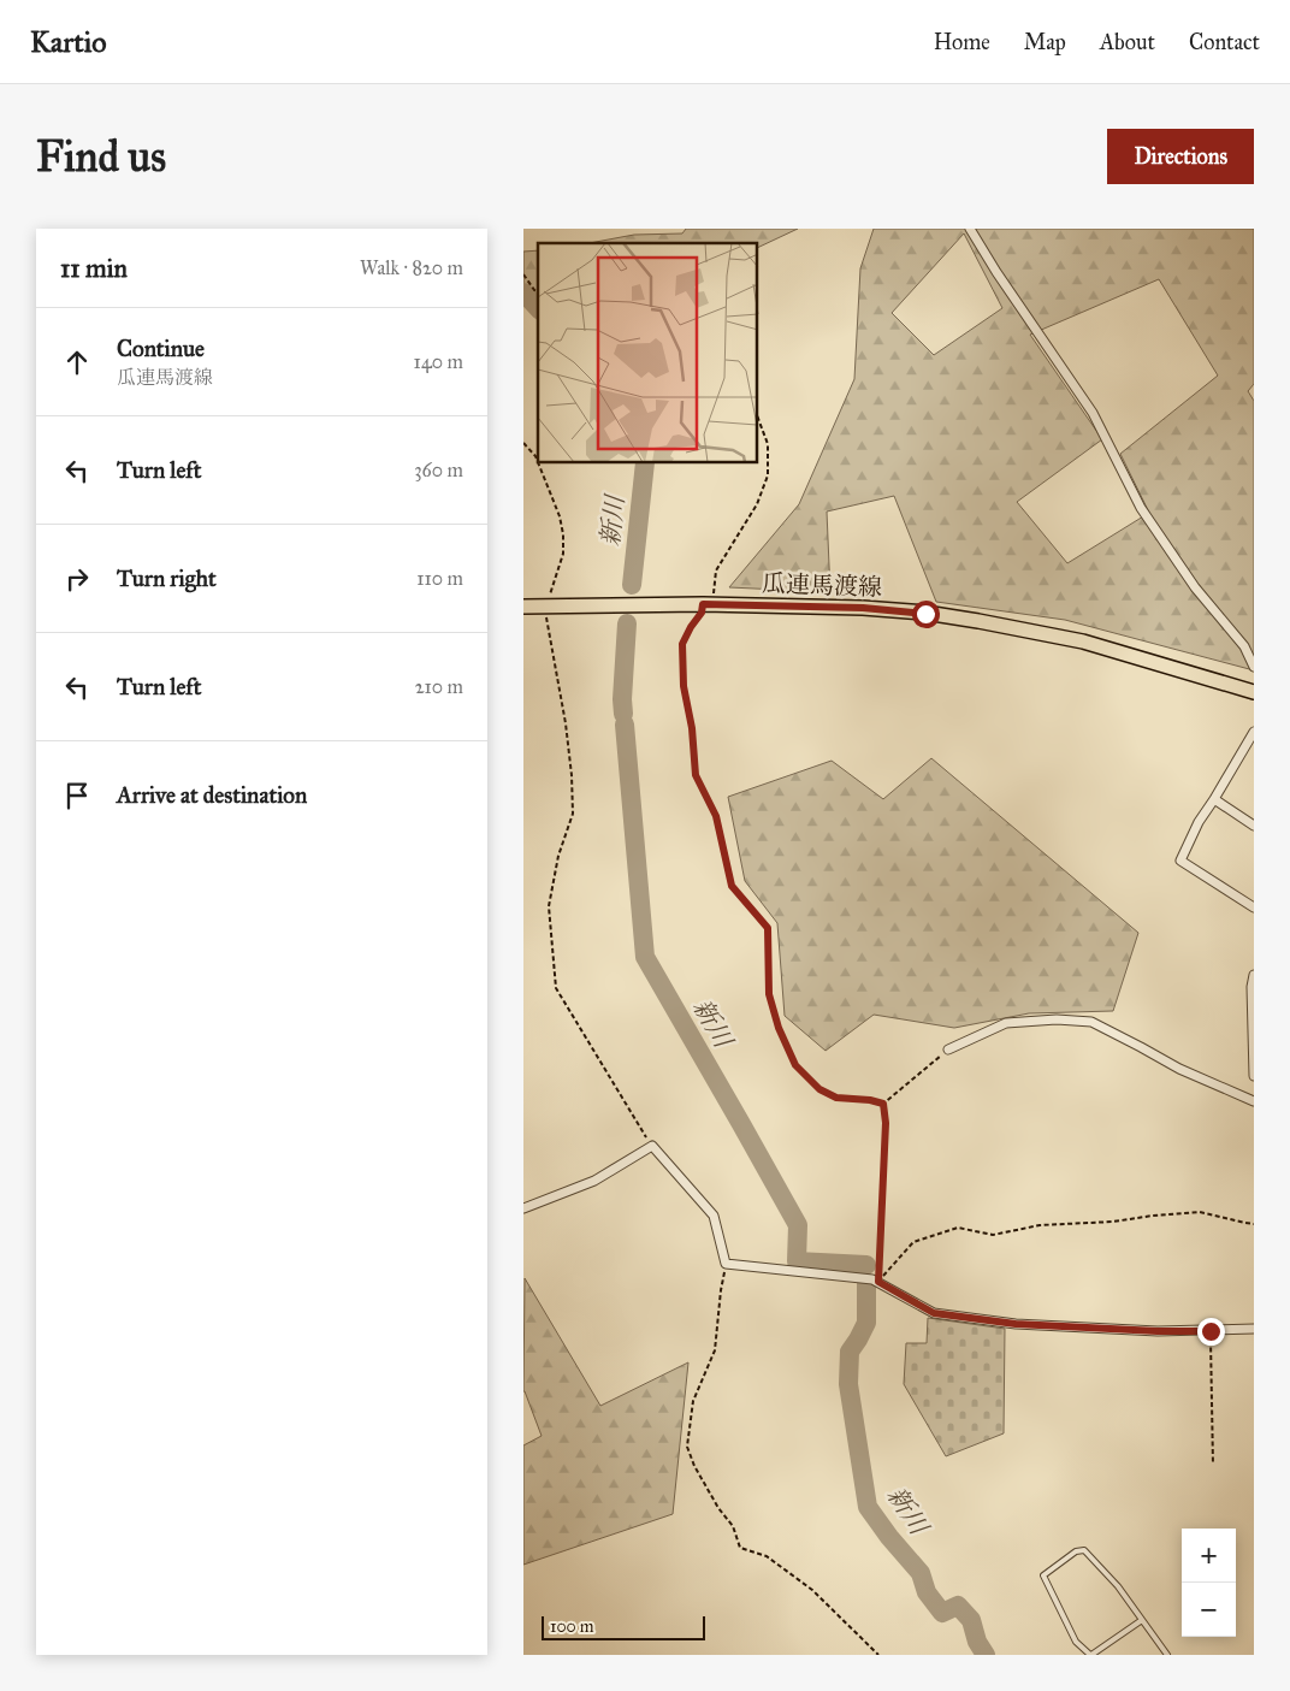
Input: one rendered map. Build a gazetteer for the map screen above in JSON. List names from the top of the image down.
{
  "streets": {
    "main road": ["瓜連馬渡線"]
  },
  "water": ["新川"],
  "scale_bar": "100 m",
  "page": {
    "header": "Kartio",
    "nav": [
      "Home",
      "Map",
      "About",
      "Contact"
    ],
    "buttons": "Directions",
    "title": "Find us",
    "heading": ["11 min", "Walk · 820 m"],
    "list": [
      ["Continue", "瓜連馬渡線", "140 m"],
      ["Turn left", "360 m"],
      ["Turn right", "110 m"],
      ["Turn left", "210 m"],
      "Arrive at destination"
    ],
    "map_buttons": ["+", "−"],
    "scale": "100 m"
  }
}
